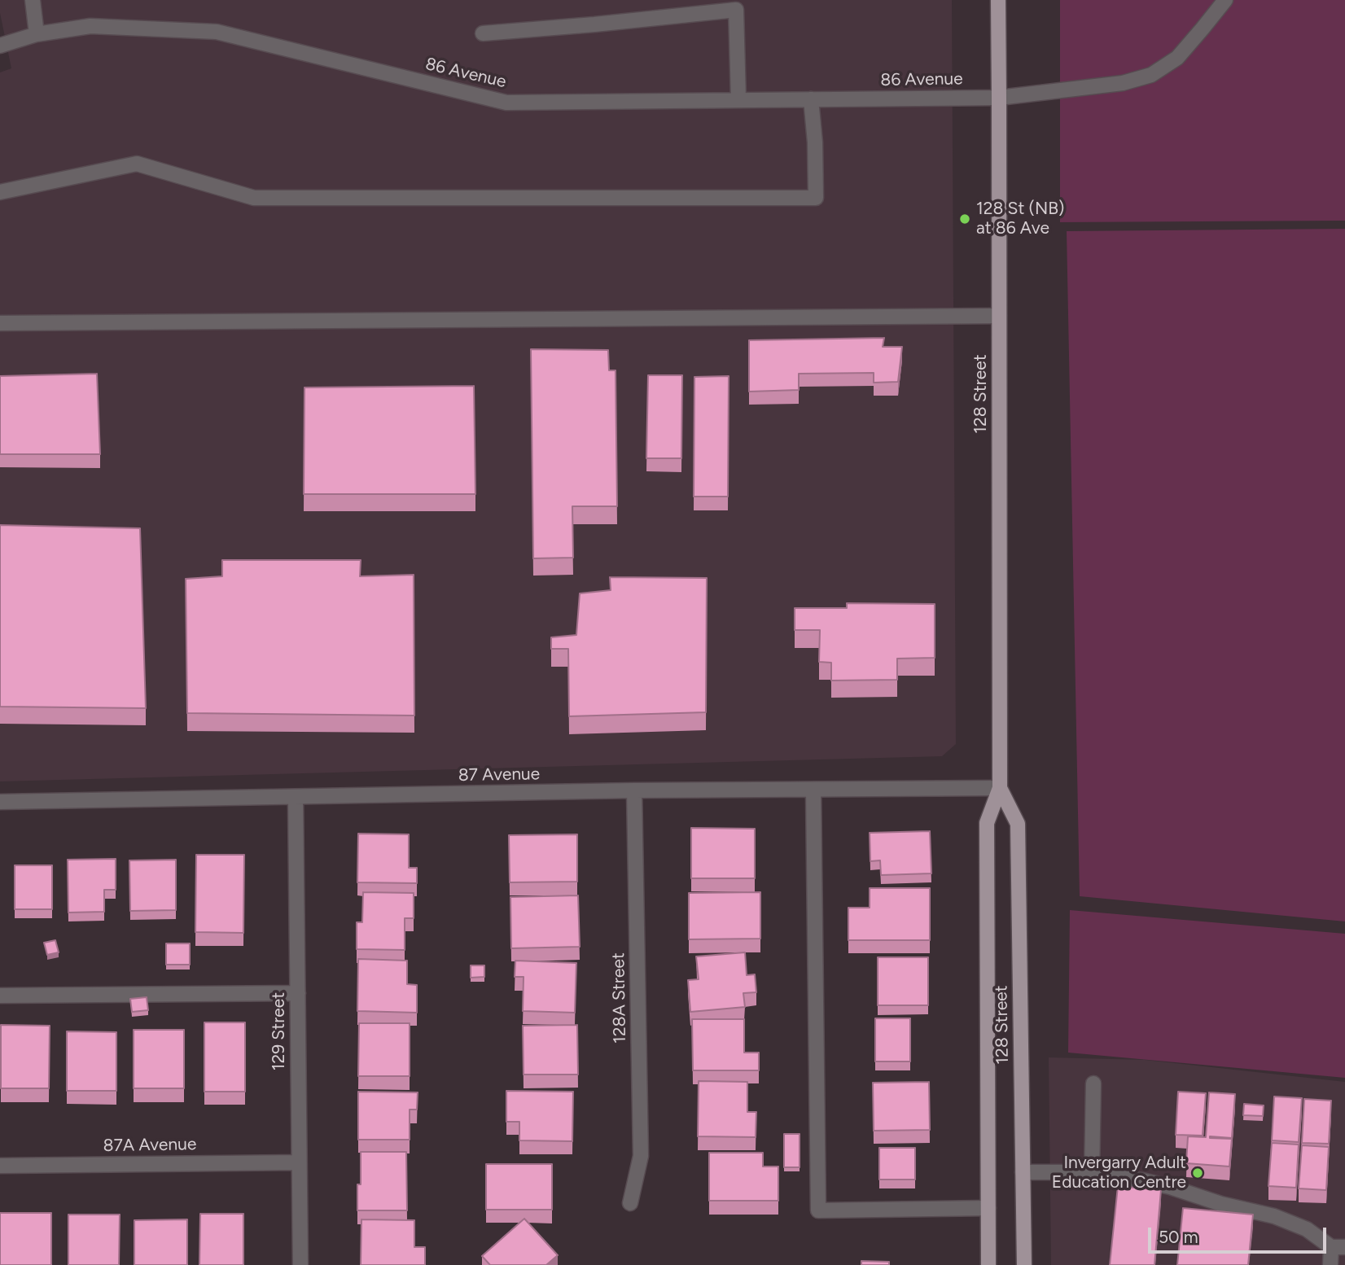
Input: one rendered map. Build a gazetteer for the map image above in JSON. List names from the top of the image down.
{
  "streets": {
    "main road": ["128 Street"],
    "street": [
      "86 Avenue",
      "87 Avenue",
      "128A Street",
      "129 Street",
      "87A Avenue"
    ]
  },
  "crossings": [
    ["86 Avenue", "128 Street"],
    ["128 Street", "87 Avenue"],
    ["87 Avenue", "128A Street"],
    ["87 Avenue", "129 Street"],
    ["129 Street", "87A Avenue"]
  ],
  "places": ["128 St (NB) at 86 Ave", "Invergarry Adult Education Centre"],
  "scale_bar": "50 m"
}
